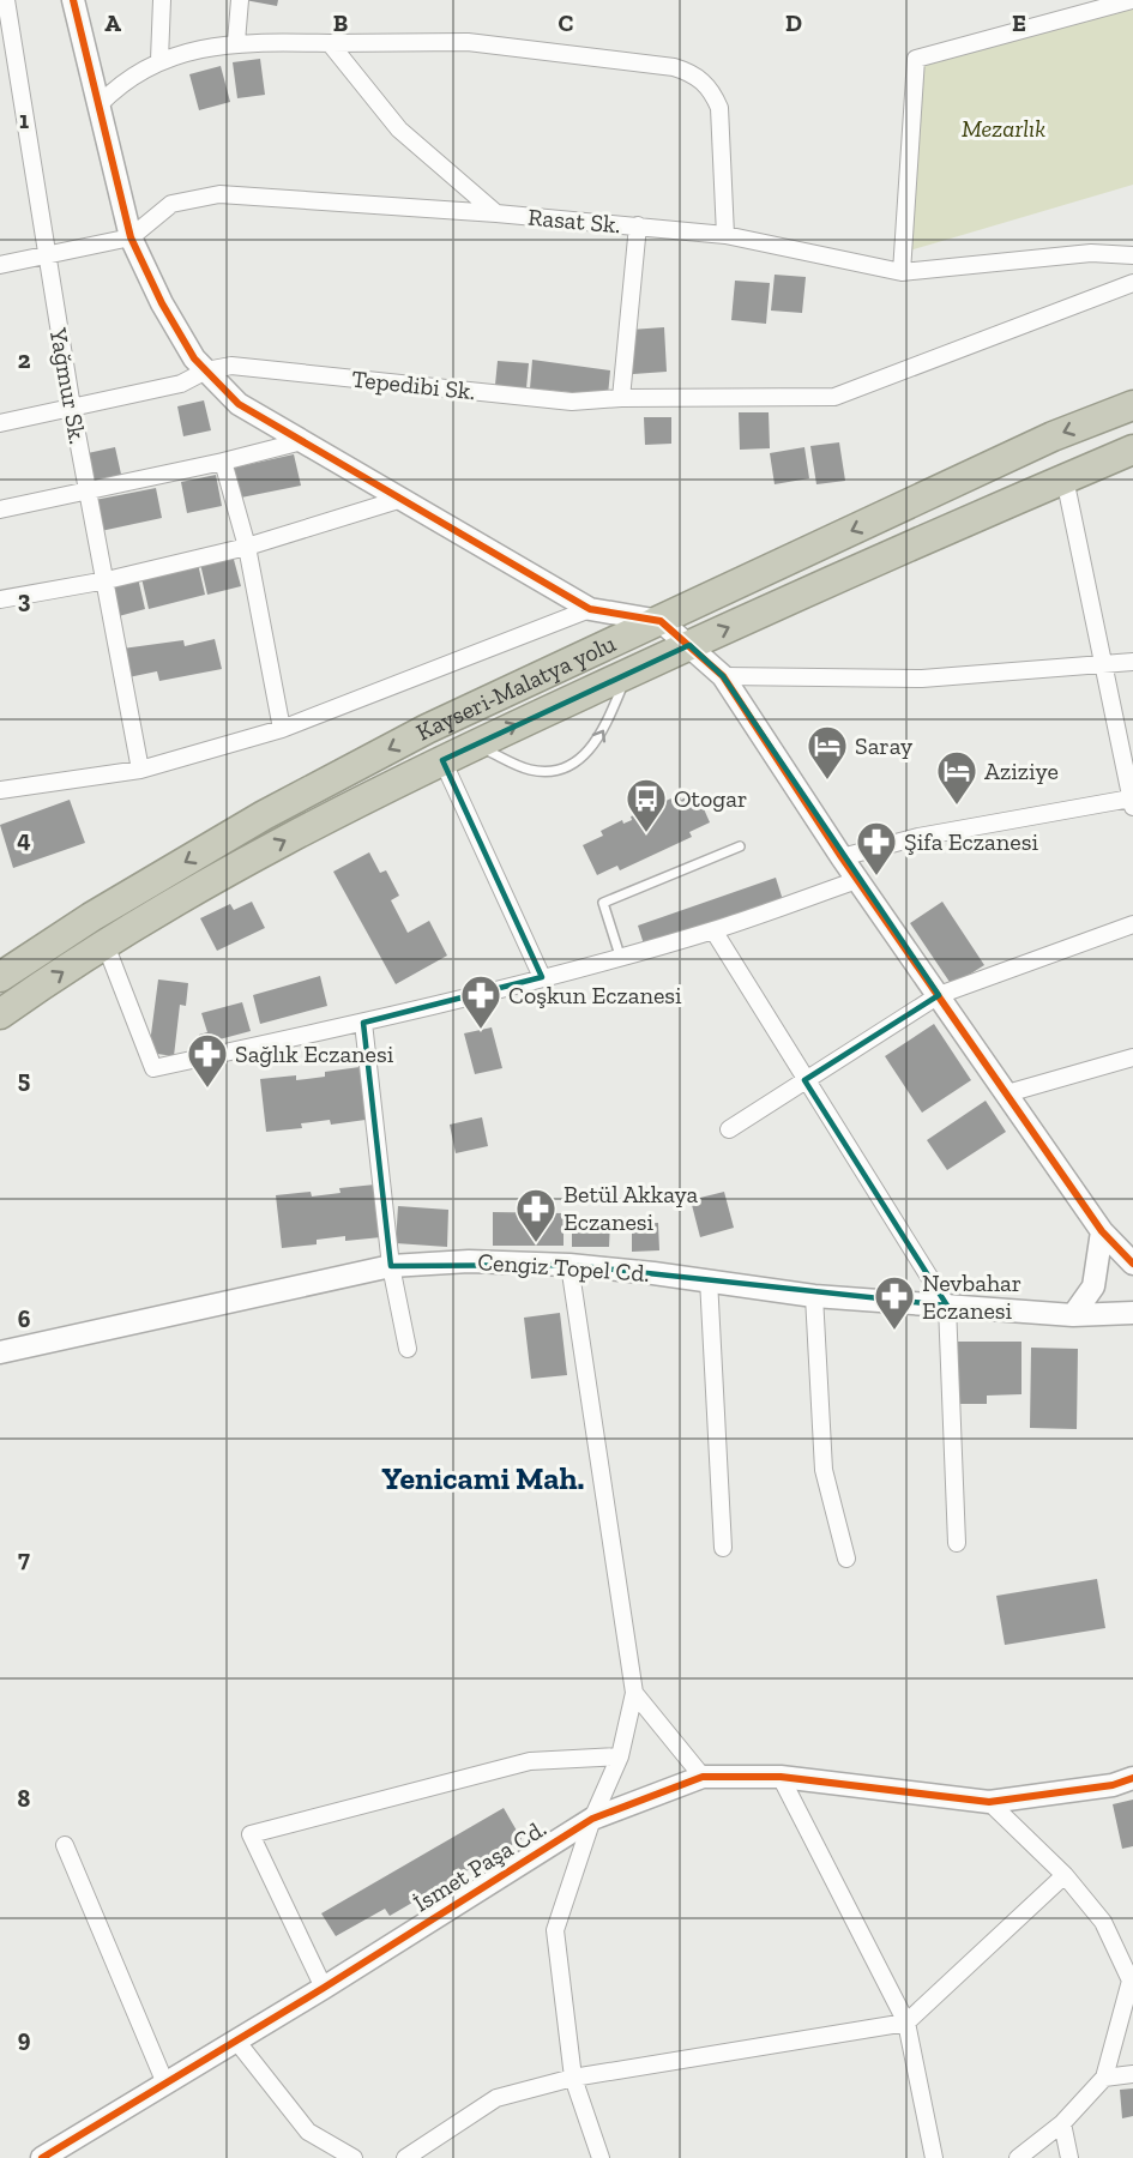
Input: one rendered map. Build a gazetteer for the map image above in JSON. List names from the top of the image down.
{
  "streets": {
    "highway": ["Kayseri-Malatya yolu"],
    "street": [
      "Rasat Sk.",
      "Tepedibi Sk.",
      "Yağmur Sk.",
      "Cengiz Topel Cd.",
      "İsmet Paşa Cd."
    ]
  },
  "crossings": [
    ["Tepedibi Sk.", "Yağmur Sk."]
  ],
  "districts": ["Yenicami Mah."],
  "parks": ["Mezarlık"],
  "places": {
    "hotel": ["Saray", "Aziziye"],
    "bus stop": ["Otogar"],
    "pharmacy": [
      "Şifa Eczanesi",
      "Coşkun Eczanesi",
      "Sağlık Eczanesi",
      "Betül Akkaya Eczanesi",
      "Nevbahar Eczanesi"
    ]
  },
  "grid": {
    "columns": [
      "A",
      "B",
      "C",
      "D",
      "E"
    ],
    "rows": [
      "1",
      "2",
      "3",
      "4",
      "5",
      "6",
      "7",
      "8",
      "9"
    ]
  }
}
